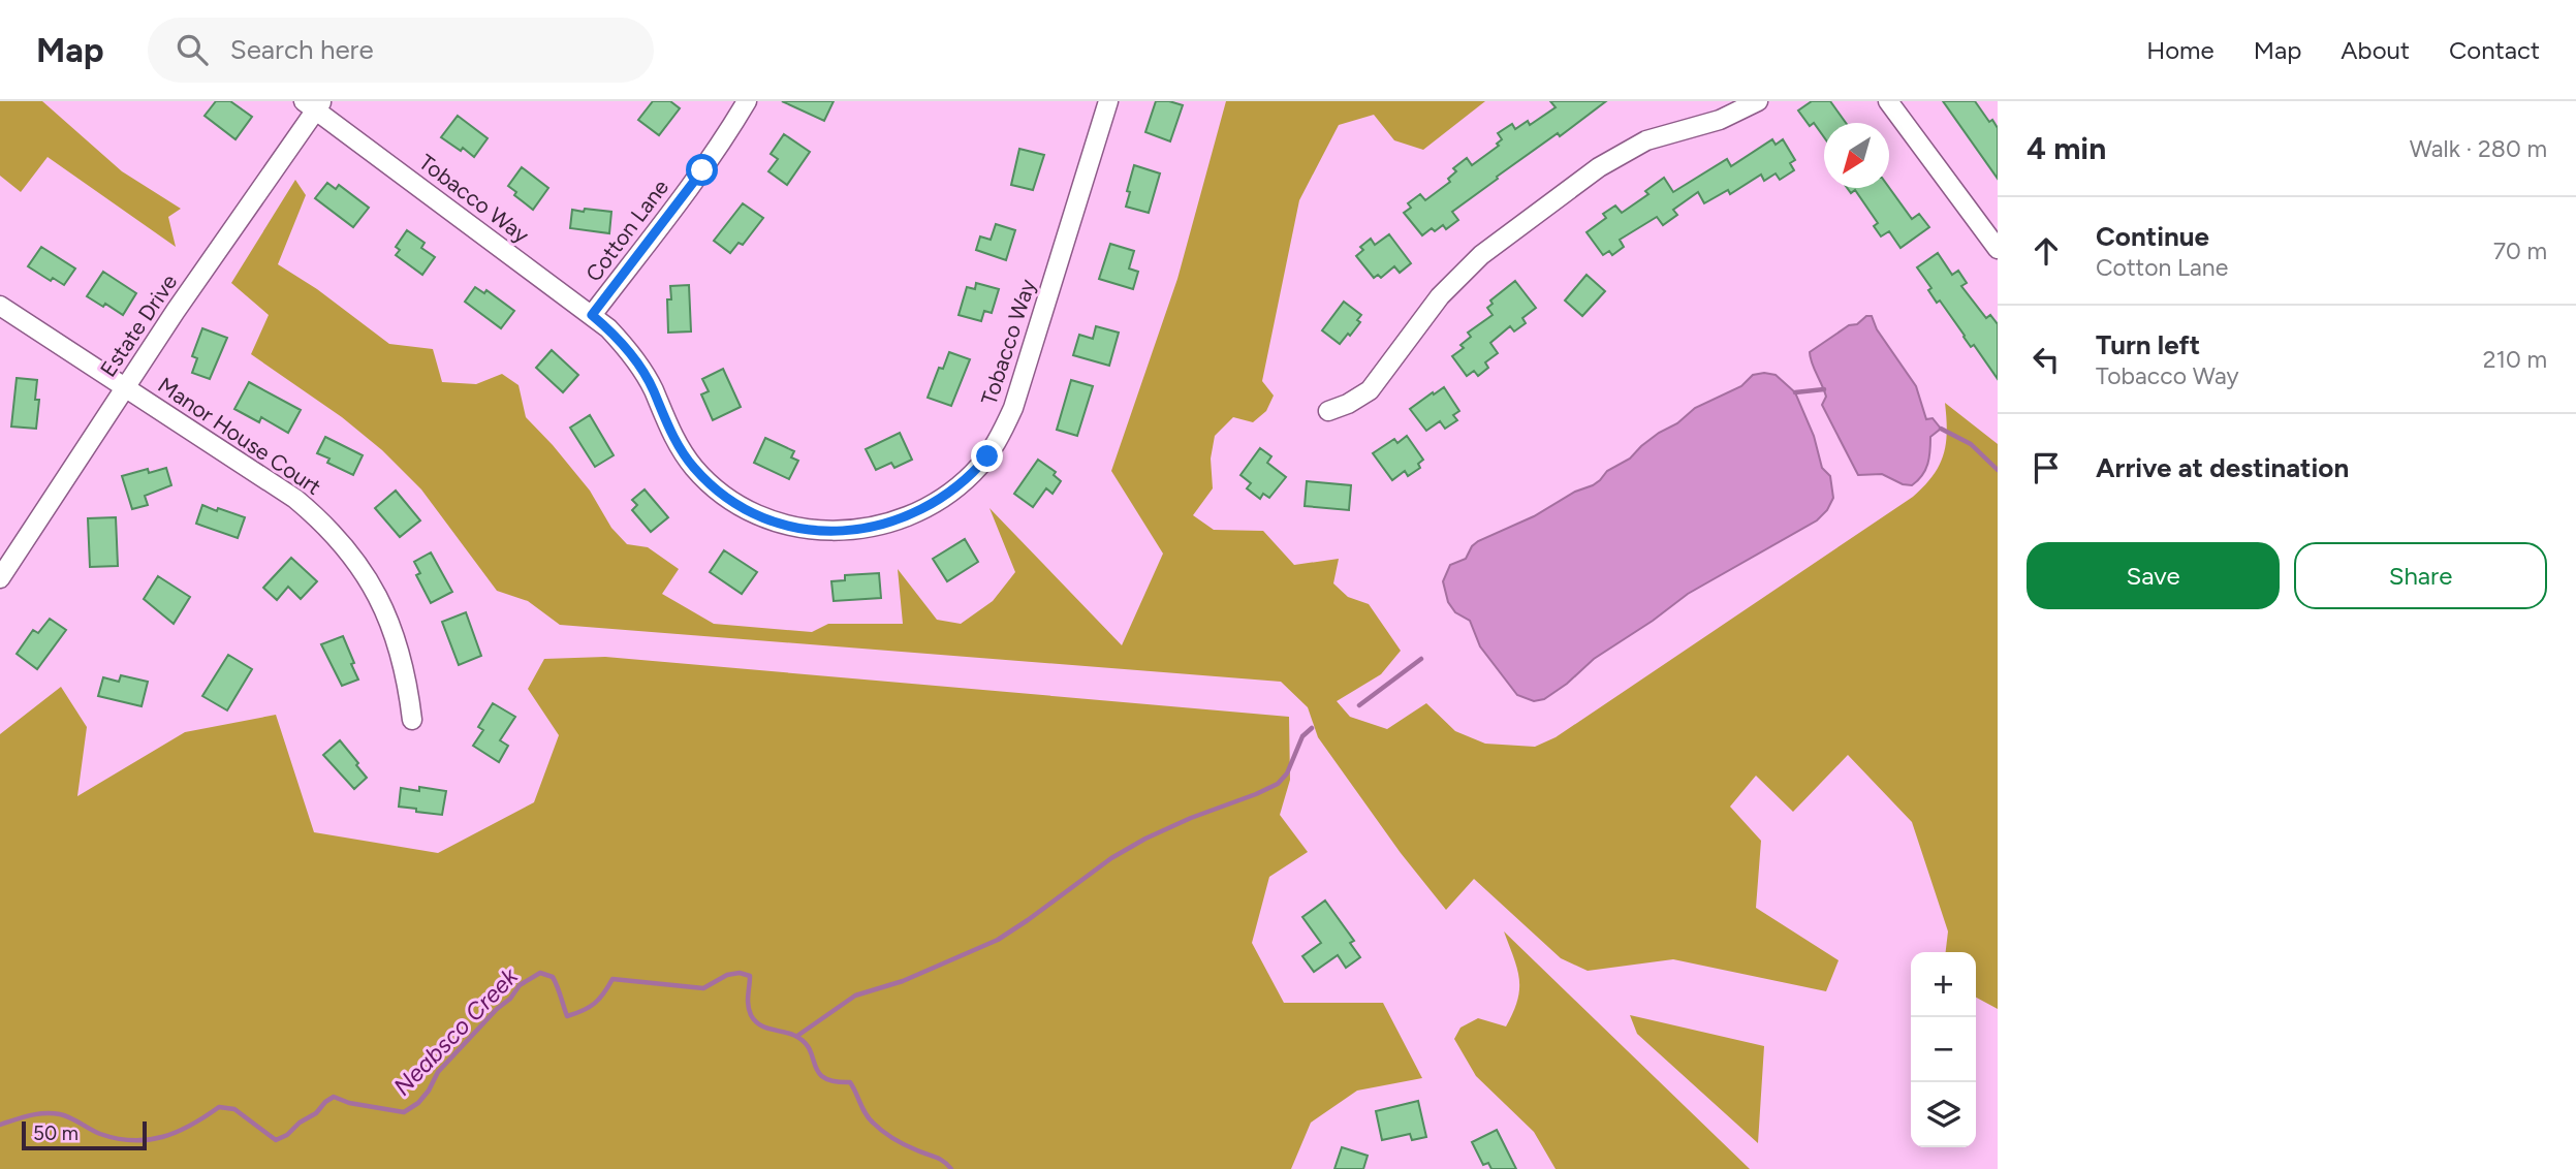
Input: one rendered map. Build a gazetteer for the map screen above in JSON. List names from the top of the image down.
{
  "streets": {
    "street": [
      "Tobacco Way",
      "Cotton Lane",
      "Estate Drive",
      "Manor House Court"
    ]
  },
  "crossings": [
    ["Tobacco Way", "Cotton Lane"],
    ["Tobacco Way", "Estate Drive"],
    ["Estate Drive", "Manor House Court"]
  ],
  "water": ["Neabsco Creek"],
  "scale_bar": "50 m",
  "north": "bottom left",
  "page": {
    "header": "Map",
    "search": "Search here",
    "nav": [
      "Home",
      "Map",
      "About",
      "Contact"
    ],
    "heading": ["4 min", "Walk · 280 m"],
    "list": [
      ["Continue", "Cotton Lane", "70 m"],
      ["Turn left", "Tobacco Way", "210 m"],
      "Arrive at destination"
    ],
    "buttons": ["Save", "Share"],
    "map_buttons": ["+", "−"],
    "scale": "50 m"
  }
}
